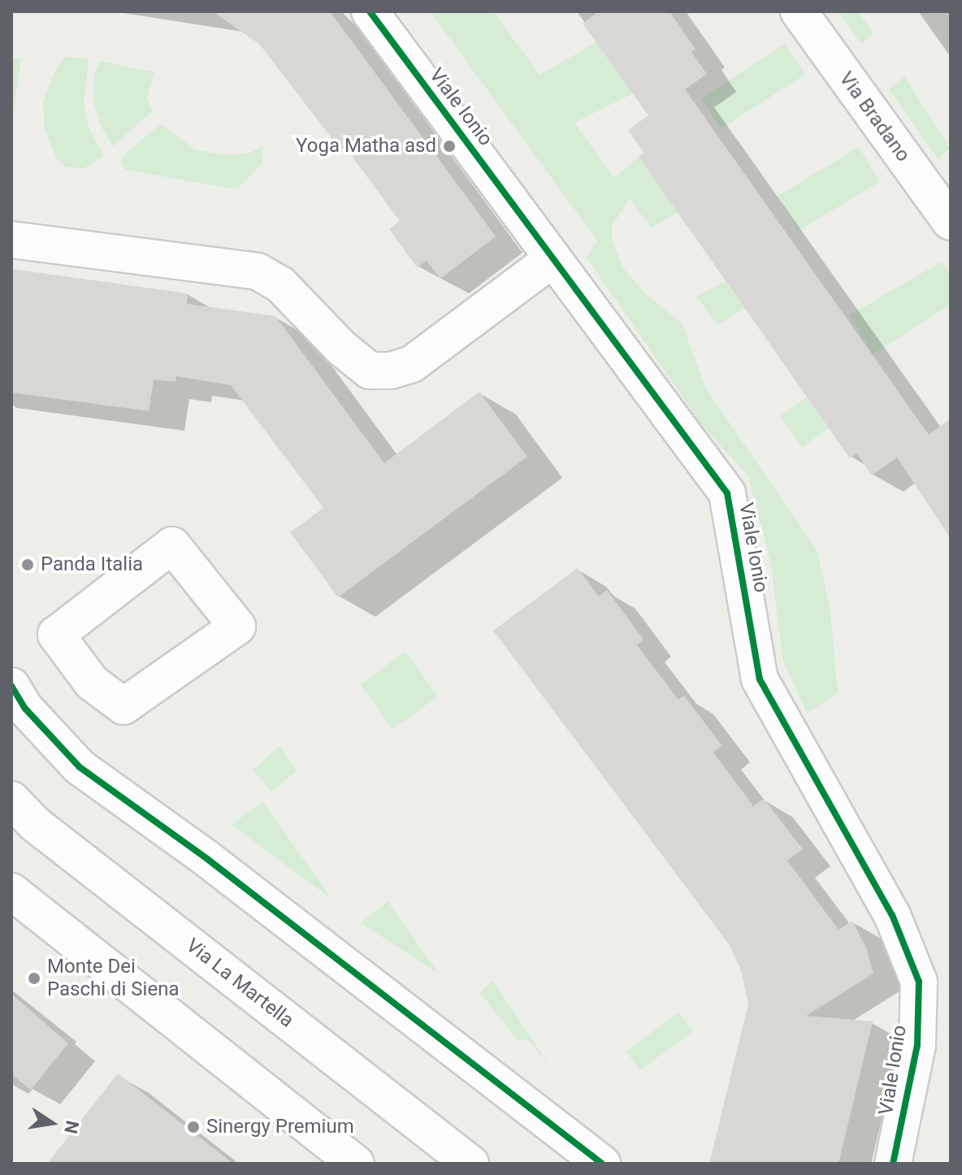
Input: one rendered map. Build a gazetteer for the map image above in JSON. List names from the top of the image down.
{
  "streets": {
    "street": ["Viale Ionio", "Via Bradano", "Via La Martella"]
  },
  "places": [
    "Yoga Matha asd",
    "Panda Italia",
    "Monte Dei Paschi di Siena",
    "Sinergy Premium"
  ],
  "north": "right"
}
